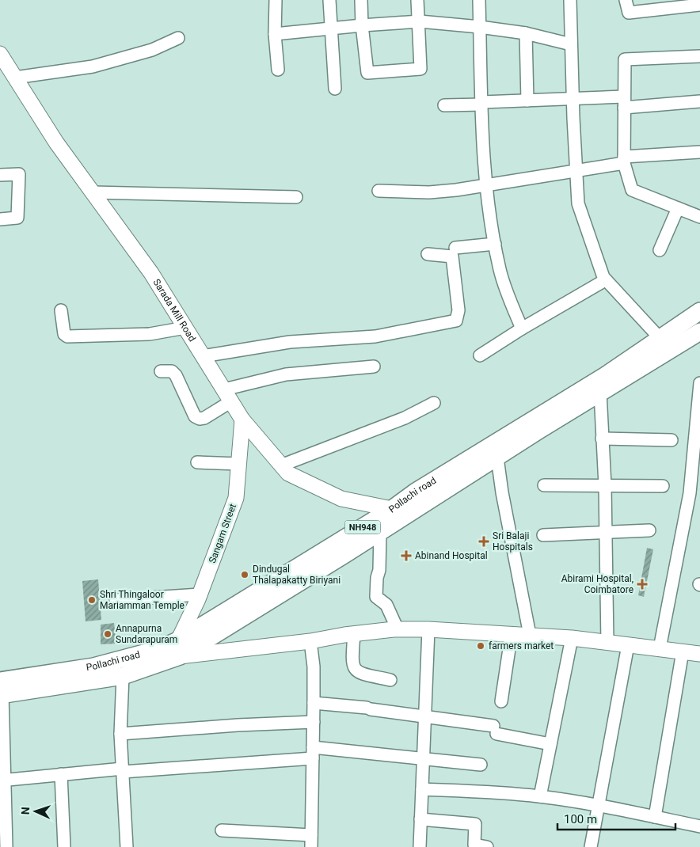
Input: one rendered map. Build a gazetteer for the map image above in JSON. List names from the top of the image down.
{
  "streets": {
    "highway": ["Pollachi road", "NH948"],
    "main road": ["Sarada Mill Road", "Sangam Street"]
  },
  "crossings": [
    ["Sarada Mill Road", "Pollachi road"],
    ["Sarada Mill Road", "NH948"],
    ["Sarada Mill Road", "Sangam Street"],
    ["Pollachi road", "NH948"],
    ["Pollachi road", "Sangam Street"],
    ["NH948", "Sangam Street"]
  ],
  "places": {
    "health": ["Sri Balaji Hospitals", "Abinand Hospital", "Abirami Hospital, Coimbatore"],
    "other": [
      "Dindugal Thalapakatty Biriyani",
      "Shri Thingaloor Mariamman Temple",
      "Annapurna Sundarapuram",
      "farmers market"
    ]
  },
  "scale_bar": "100 m",
  "north": "left"
}
